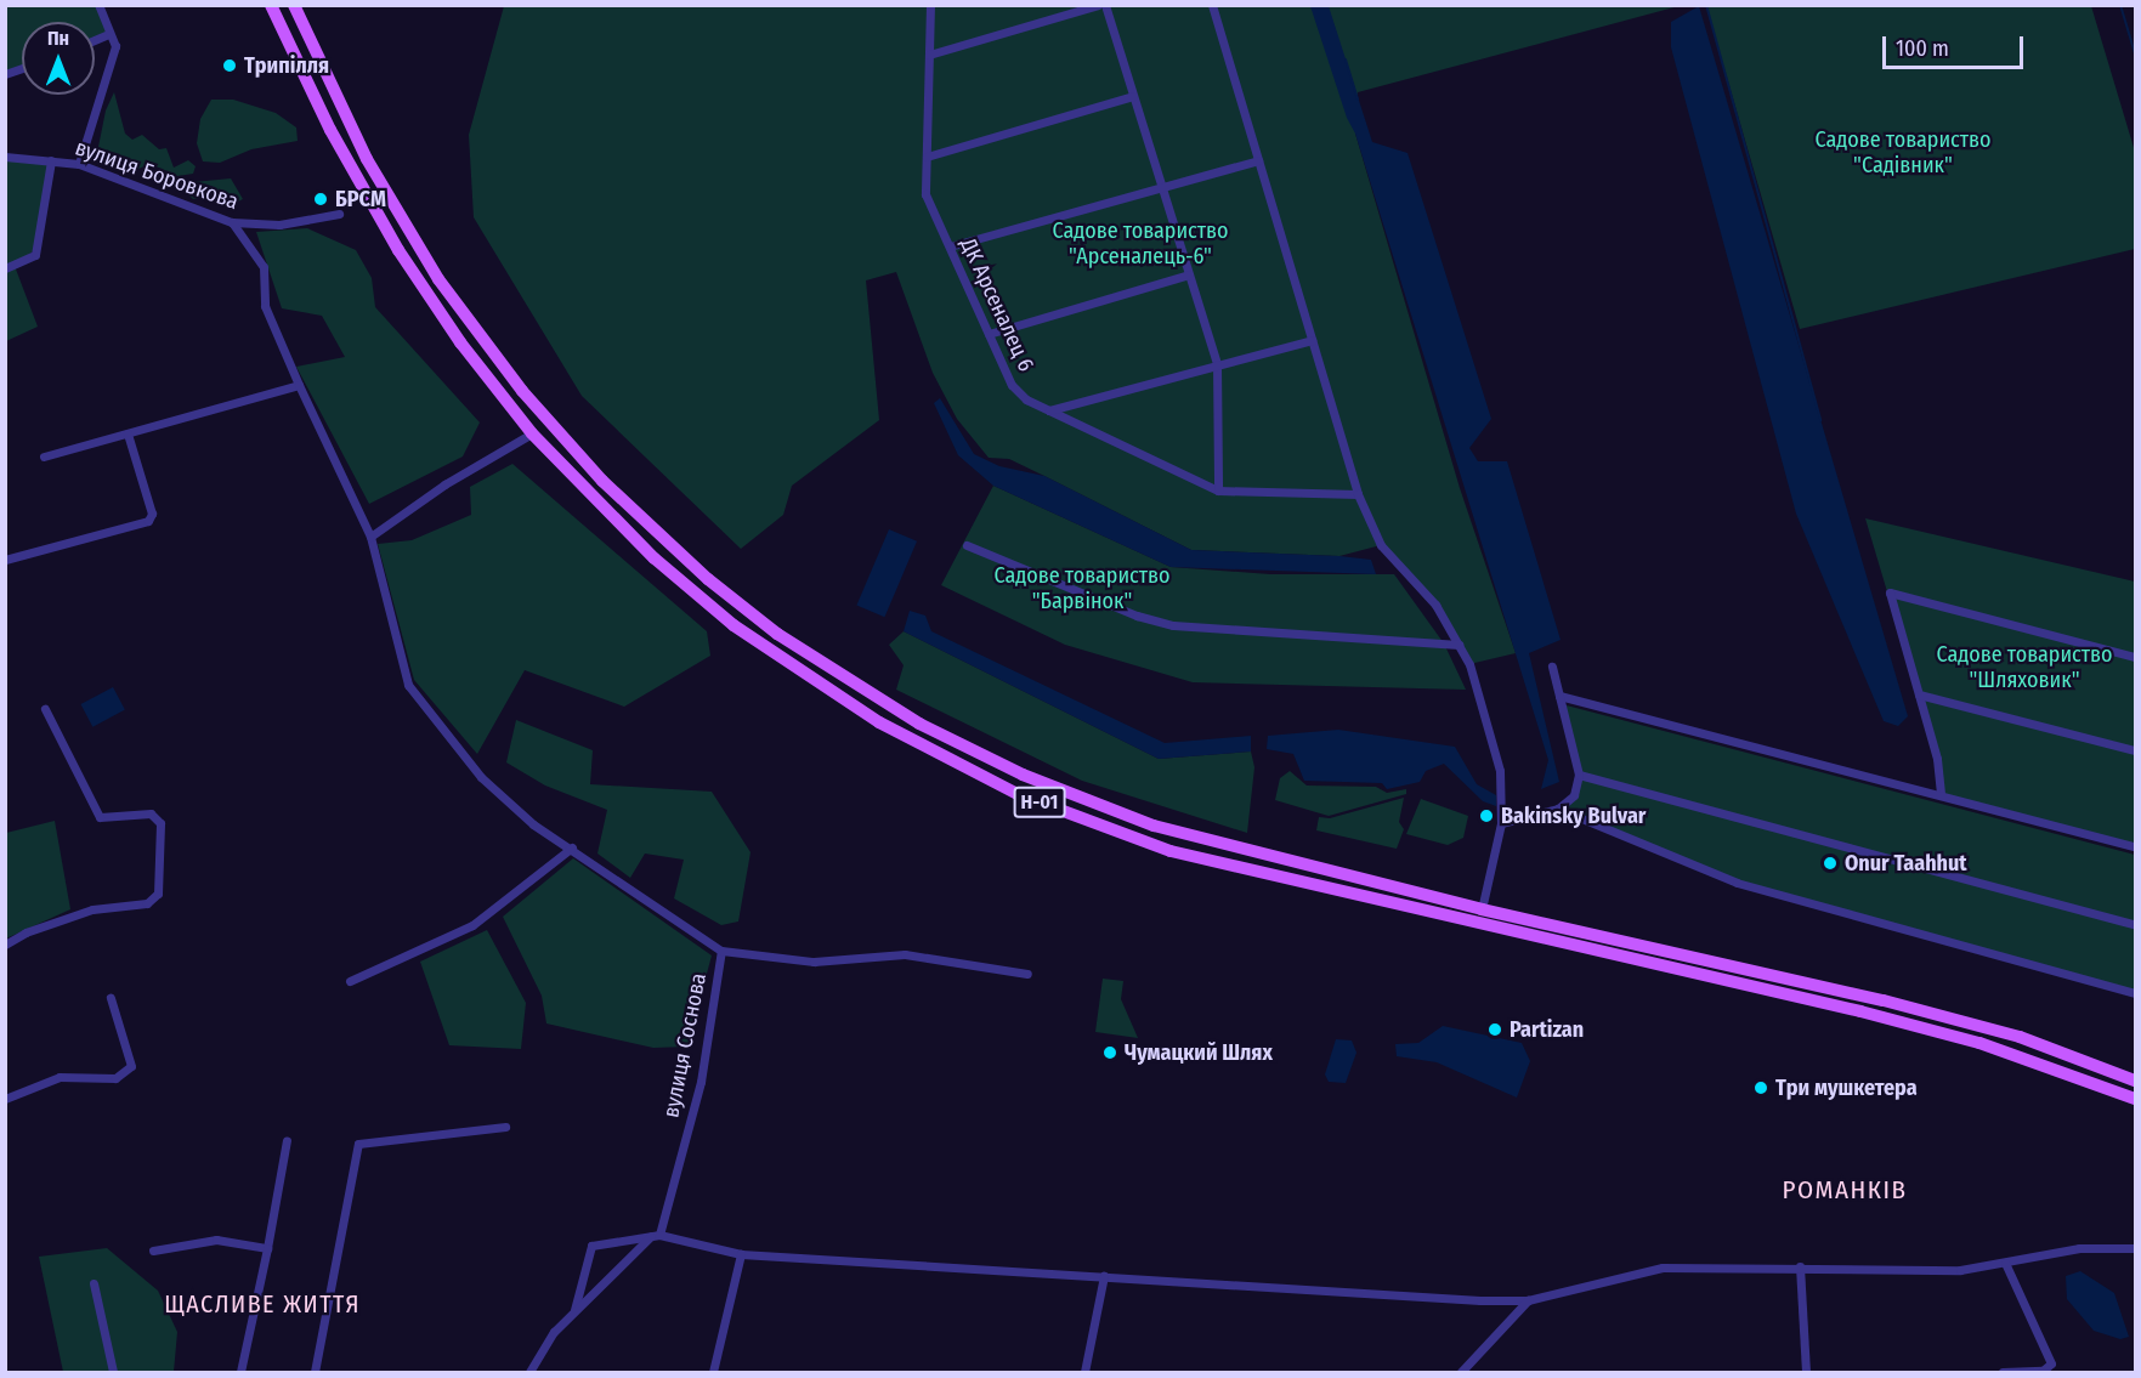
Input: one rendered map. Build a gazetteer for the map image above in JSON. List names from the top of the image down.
{
  "streets": {
    "main road": ["Н-01"],
    "street": ["вулиця Боровкова", "ДК Арсеналец 6", "вулиця Соснова"]
  },
  "districts": ["РОМАНКІВ", "ЩАСЛИВЕ ЖИТТЯ"],
  "parks": [
    "Садове товариство \"Садівник\"",
    "Садове товариство \"Арсеналець-6\"",
    "Садове товариство \"Барвінок\"",
    "Садове товариство \"Шляховик\""
  ],
  "places": [
    "Трипілля",
    "БРСМ",
    "Bakinsky Bulvar",
    "Onur Taahhut",
    "Partizan",
    "Чумацкий Шлях",
    "Три мушкетера"
  ],
  "scale_bar": "100 m",
  "north": "top"
}
